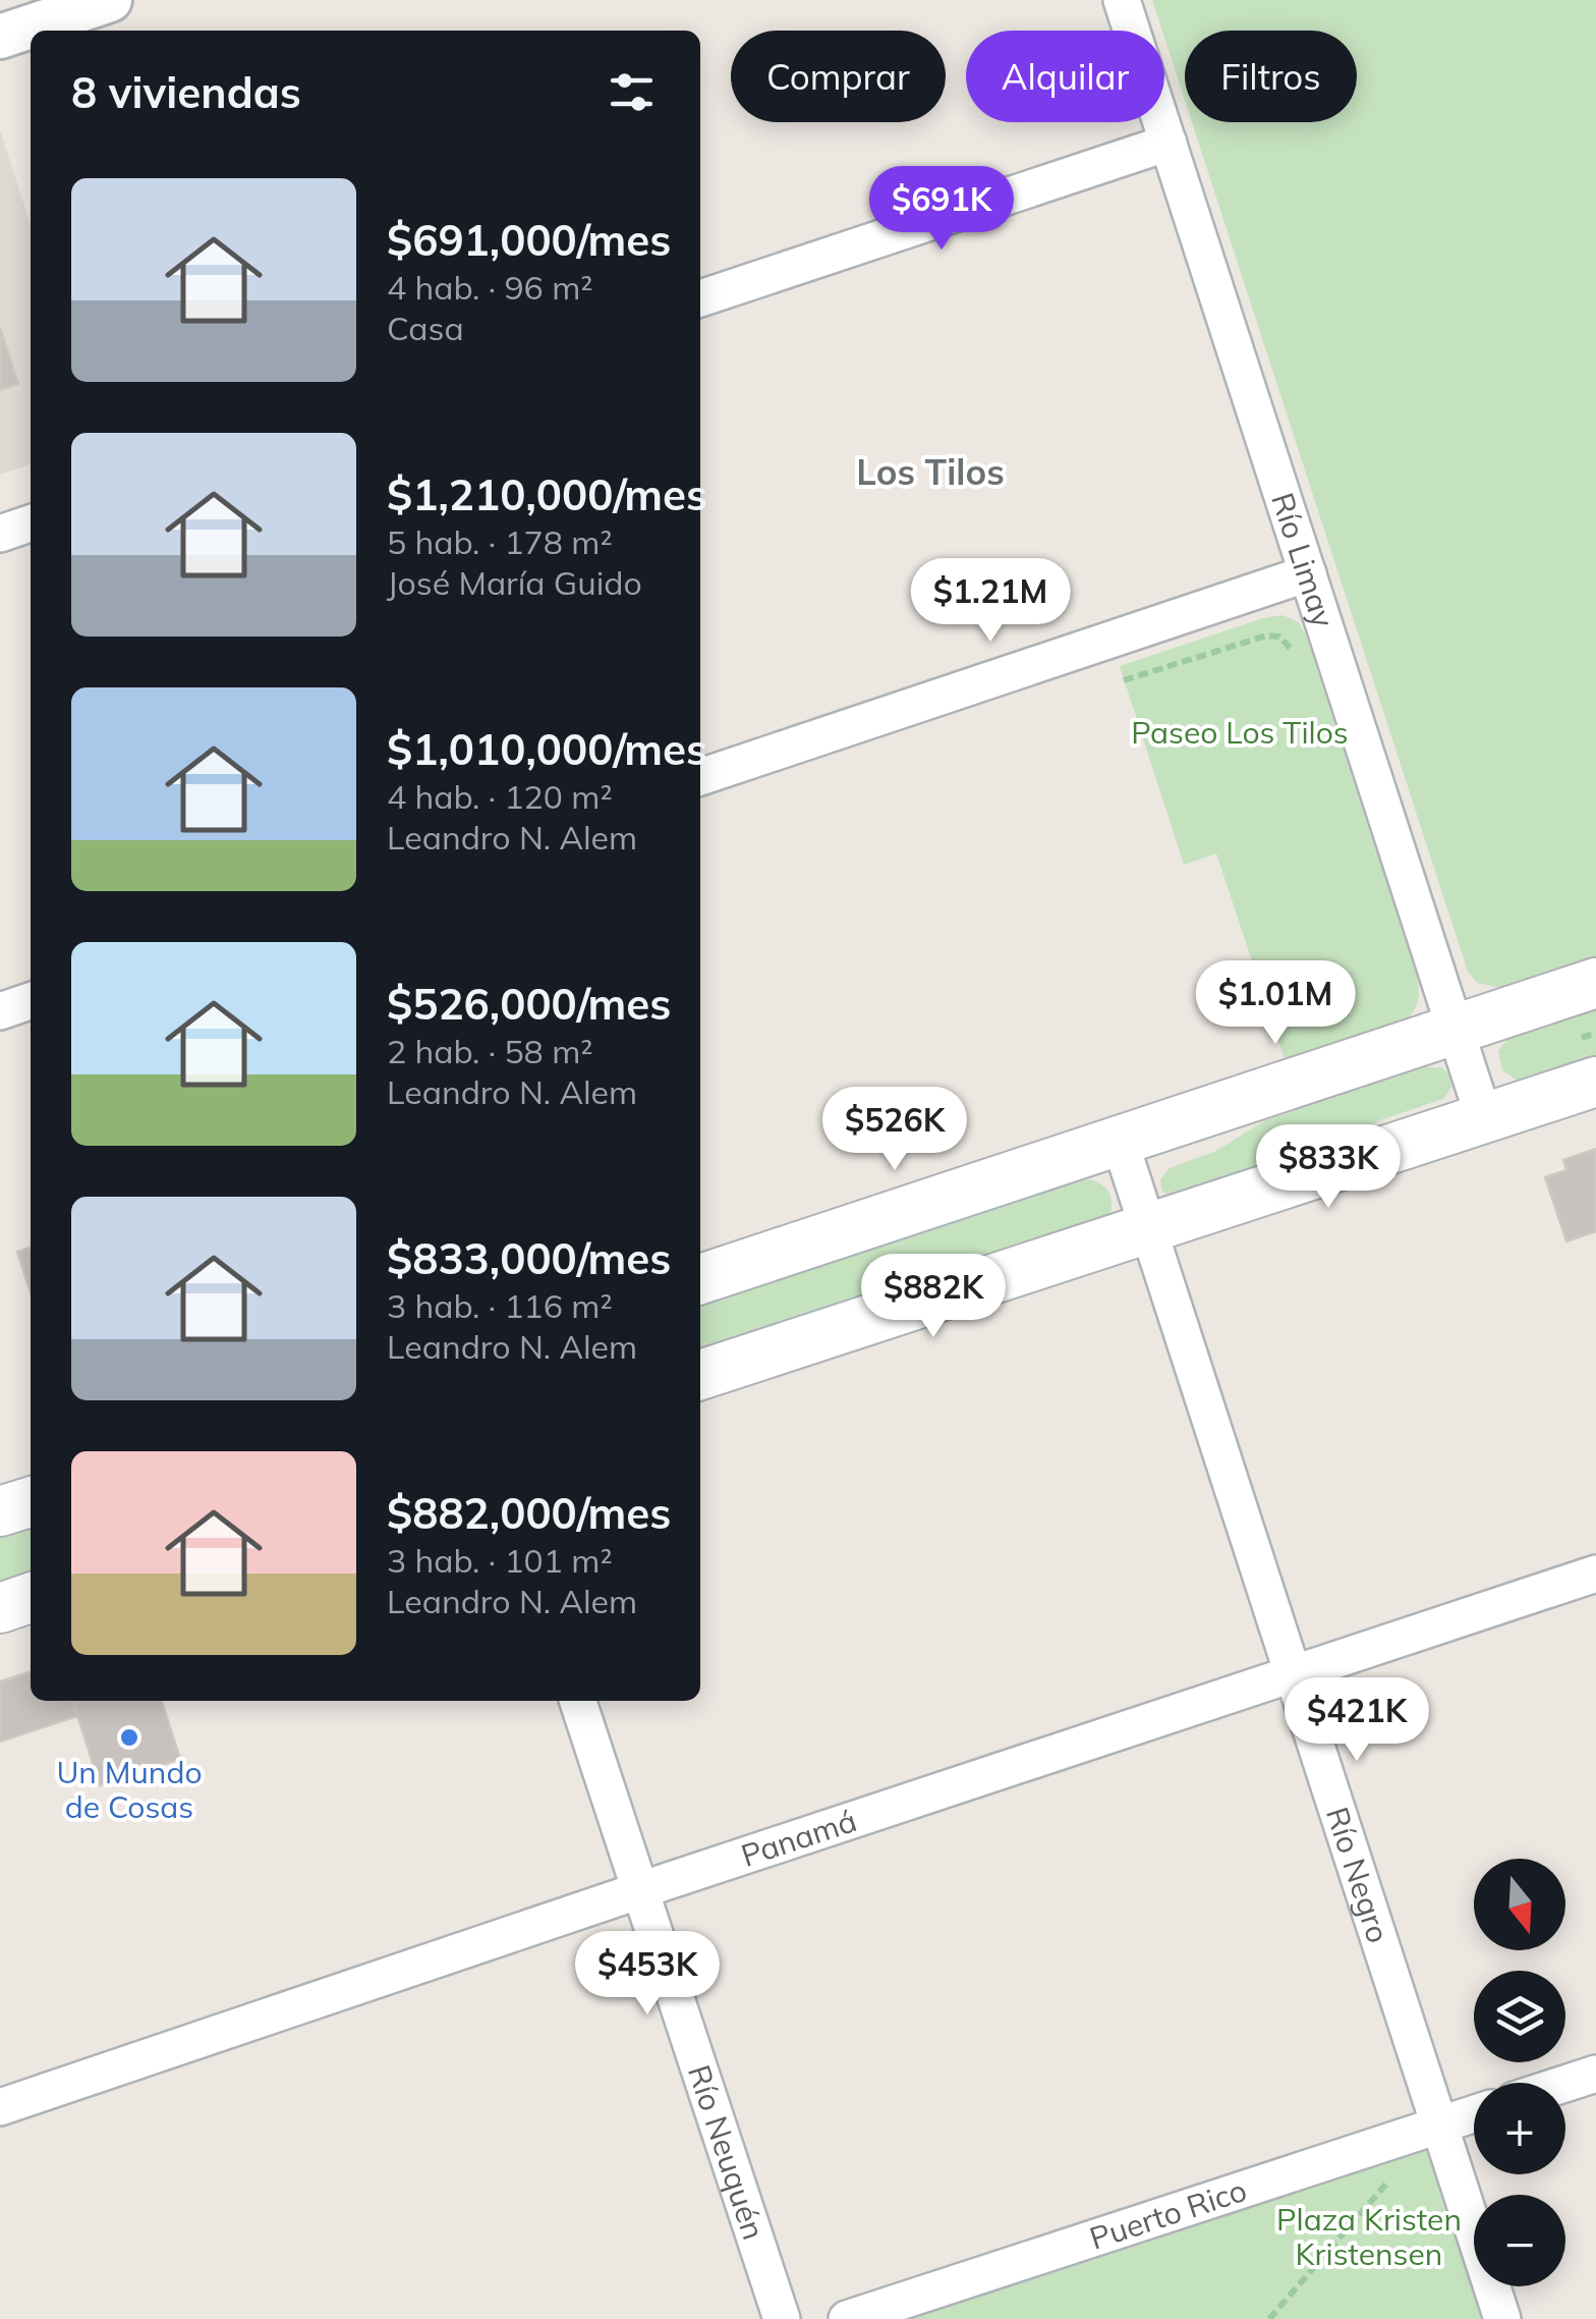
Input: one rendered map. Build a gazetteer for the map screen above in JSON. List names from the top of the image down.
{
  "streets": {
    "street": [
      "Río Limay",
      "Panamá",
      "Río Negro",
      "Río Neuquén",
      "Puerto Rico"
    ]
  },
  "crossings": [
    ["Panamá", "Río Negro"],
    ["Panamá", "Río Neuquén"],
    ["Río Negro", "Puerto Rico"]
  ],
  "districts": ["Los Tilos"],
  "parks": ["Paseo Los Tilos", "Plaza Kristen Kristensen"],
  "places": ["Un Mundo de Cosas"],
  "north": "bottom",
  "page": {
    "chip": ["Comprar", "Alquilar", "Filtros"],
    "heading": "8 viviendas",
    "list": [
      {
        "name": "$691,000/mes",
        "note": "4 hab. · 96 m² · Casa"
      },
      {
        "name": "$1,210,000/mes",
        "note": "5 hab. · 178 m² · José María Guido"
      },
      {
        "name": "$1,010,000/mes",
        "note": "4 hab. · 120 m² · Leandro N. Alem"
      },
      {
        "name": "$526,000/mes",
        "note": "2 hab. · 58 m² · Leandro N. Alem"
      },
      {
        "name": "$833,000/mes",
        "note": "3 hab. · 116 m² · Leandro N. Alem"
      },
      {
        "name": "$882,000/mes",
        "note": "3 hab. · 101 m² · Leandro N. Alem"
      }
    ],
    "price": [
      "$691K",
      "$1.21M",
      "$1.01M",
      "$526K",
      "$833K",
      "$882K",
      "$421K",
      "$453K"
    ],
    "map_buttons": ["+", "−"]
  }
}
